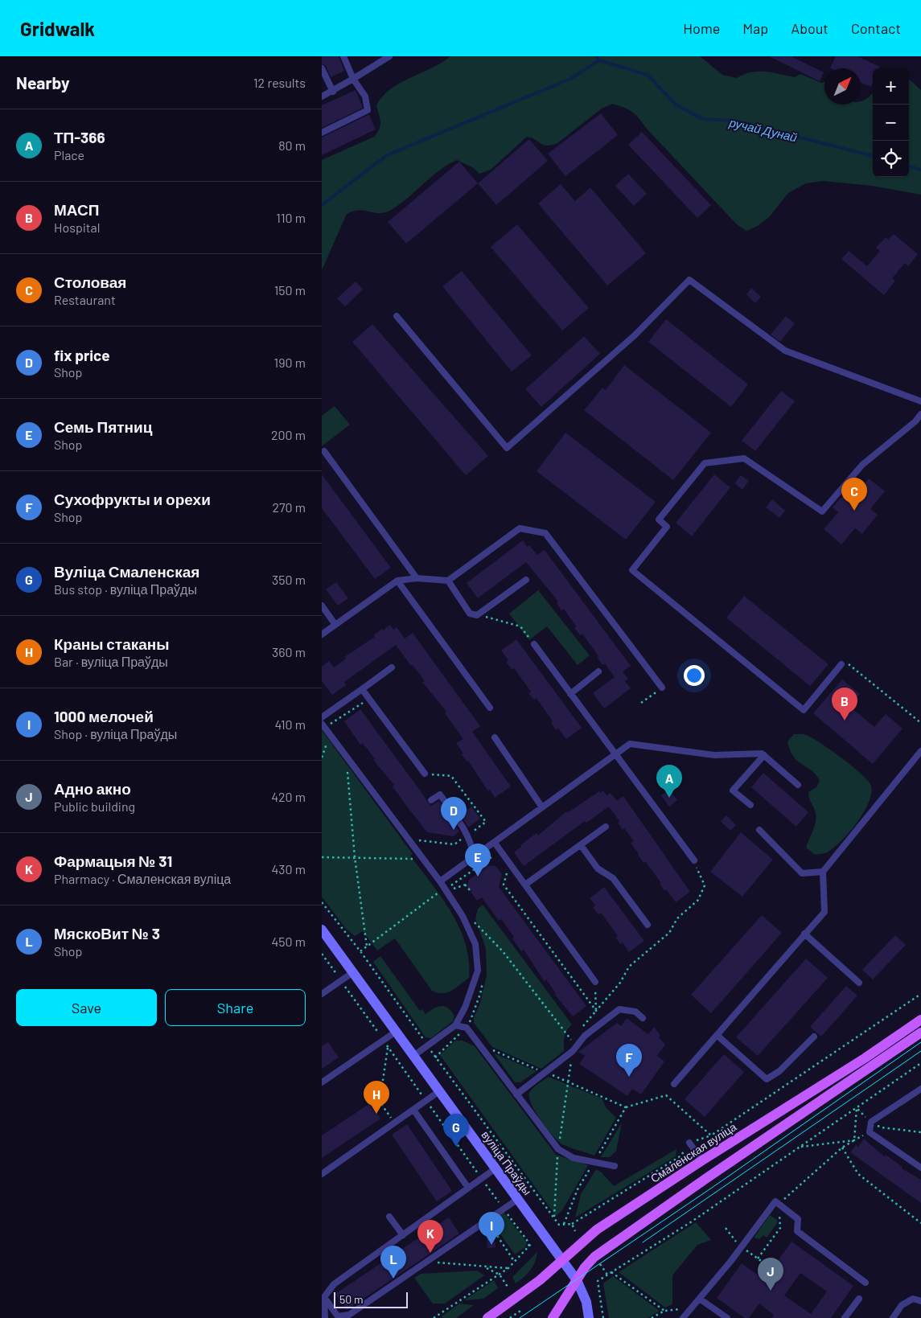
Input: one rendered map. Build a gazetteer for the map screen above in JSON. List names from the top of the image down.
{
  "streets": {
    "main road": ["Смаленская вуліца", "вуліца Праўды"]
  },
  "crossings": [
    ["Смаленская вуліца", "вуліца Праўды"]
  ],
  "water": ["ручай Дунай"],
  "scale_bar": "50 m",
  "north": "top right",
  "page": {
    "header": "Gridwalk",
    "nav": [
      "Home",
      "Map",
      "About",
      "Contact"
    ],
    "heading": ["Nearby", "12 results"],
    "map_buttons": ["+", "−"],
    "list": [
      {
        "mark": "A",
        "name": "ТП-366",
        "note": "Place",
        "value": "80 m"
      },
      {
        "mark": "B",
        "name": "МАСП",
        "note": "Hospital",
        "value": "110 m"
      },
      {
        "mark": "C",
        "name": "Столовая",
        "note": "Restaurant",
        "value": "150 m"
      },
      {
        "mark": "D",
        "name": "fix price",
        "note": "Shop",
        "value": "190 m"
      },
      {
        "mark": "E",
        "name": "Семь Пятниц",
        "note": "Shop",
        "value": "200 m"
      },
      {
        "mark": "F",
        "name": "Сухофрукты и орехи",
        "note": "Shop",
        "value": "270 m"
      },
      {
        "mark": "G",
        "name": "Вуліца Смаленская",
        "note": "Bus stop · вуліца Праўды",
        "value": "350 m"
      },
      {
        "mark": "H",
        "name": "Краны стаканы",
        "note": "Bar · вуліца Праўды",
        "value": "360 m"
      },
      {
        "mark": "I",
        "name": "1000 мелочей",
        "note": "Shop · вуліца Праўды",
        "value": "410 m"
      },
      {
        "mark": "J",
        "name": "Адно акно",
        "note": "Public building",
        "value": "420 m"
      },
      {
        "mark": "K",
        "name": "Фармацыя № 31",
        "note": "Pharmacy · Смаленская вуліца",
        "value": "430 m"
      },
      {
        "mark": "L",
        "name": "МяскоВит № 3",
        "note": "Shop",
        "value": "450 m"
      }
    ],
    "pins": [
      "C",
      "B",
      "A",
      "D",
      "E",
      "F",
      "H",
      "G",
      "I",
      "K",
      "L",
      "J"
    ],
    "buttons": ["Save", "Share"],
    "scale": "50 m"
  }
}
